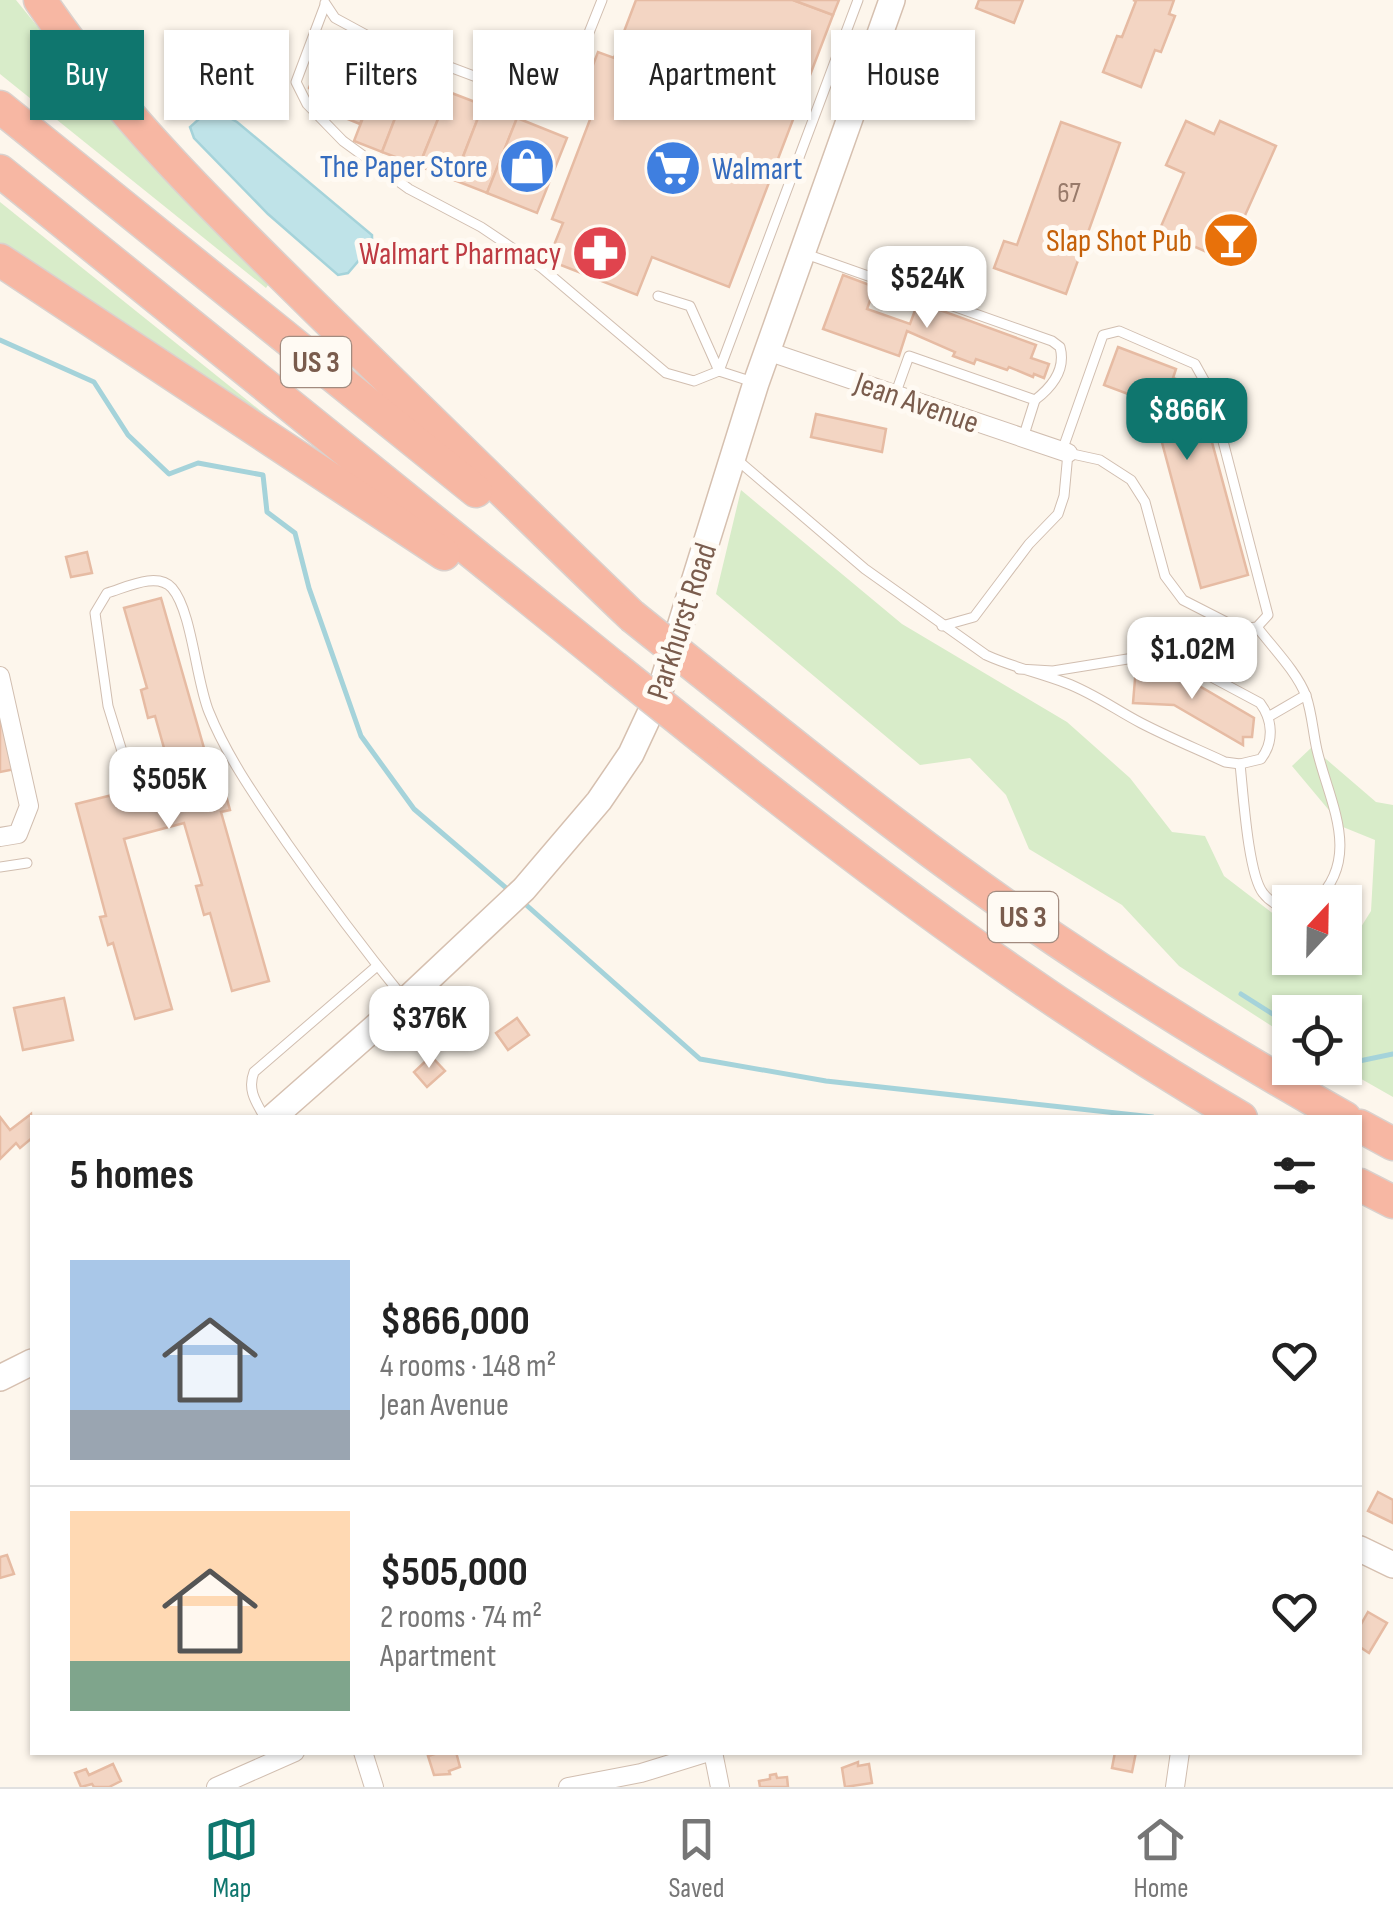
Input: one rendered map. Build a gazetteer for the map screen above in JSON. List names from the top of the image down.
{
  "streets": {
    "highway": ["US 3"],
    "street": ["Jean Avenue", "Parkhurst Road"]
  },
  "crossings": [
    ["Jean Avenue", "Parkhurst Road"]
  ],
  "places": {
    "shop": ["The Paper Store"],
    "supermarket": ["Walmart"],
    "bar": ["Slap Shot Pub"],
    "pharmacy": ["Walmart Pharmacy"]
  },
  "house_numbers": ["67"],
  "north": "top",
  "page": {
    "chip": [
      "Buy",
      "Rent",
      "Filters",
      "New",
      "Apartment",
      "House"
    ],
    "price": [
      "$524K",
      "$866K",
      "$1.02M",
      "$505K",
      "$376K"
    ],
    "heading": "5 homes",
    "list": [
      {
        "name": "$866,000",
        "note": "4 rooms · 148 m² · Jean Avenue"
      },
      {
        "name": "$505,000",
        "note": "2 rooms · 74 m² · Apartment"
      }
    ],
    "tabs": ["Map", "Saved", "Home"]
  }
}
